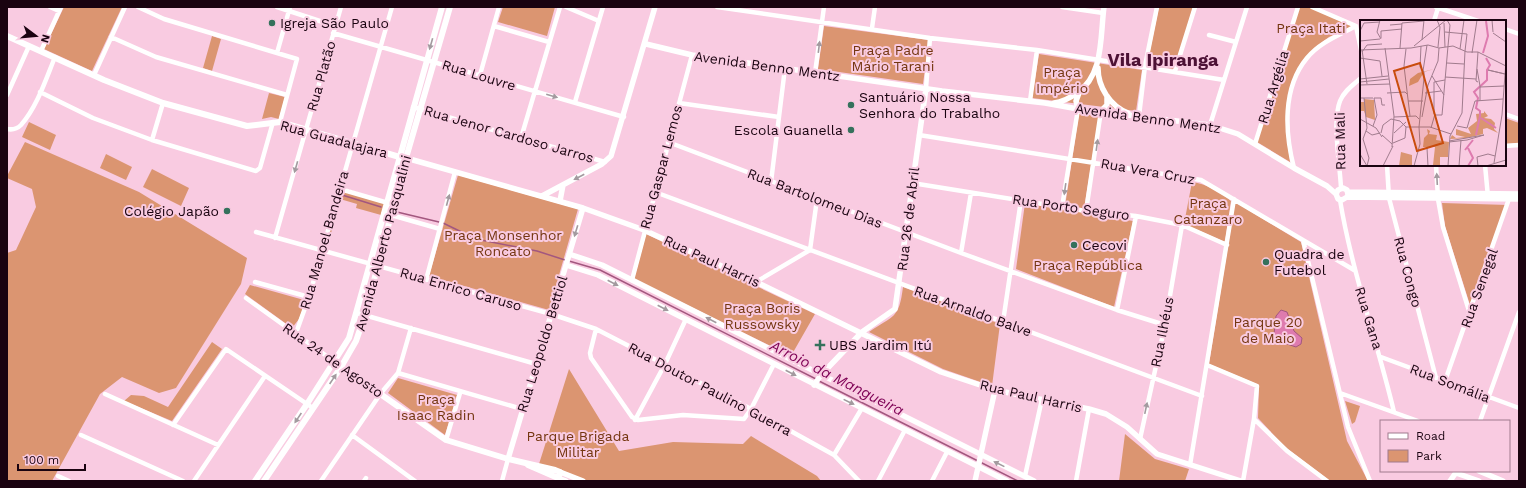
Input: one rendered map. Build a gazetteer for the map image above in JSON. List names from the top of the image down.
{
  "streets": {
    "main road": ["Rua Guadalajara", "Avenida Alberto Pasqualini", "Rua 24 de Agosto"],
    "street": [
      "Avenida Benno Mentz",
      "Rua Louvre",
      "Rua Platão",
      "Rua Argélia",
      "Rua Jenor Cardoso Jarros",
      "Rua Mali",
      "Rua Gaspar Lemos",
      "Rua Vera Cruz",
      "Rua Bartolomeu Dias",
      "Rua Porto Seguro",
      "Rua 26 de Abril",
      "Rua Manoel Bandeira",
      "Rua Paul Harris",
      "Rua Congo",
      "Rua Senegal",
      "Rua Enrico Caruso",
      "Rua Arnaldo Balve",
      "Rua Gana",
      "Rua Ilhéus",
      "Rua Leopoldo Bettiol",
      "Rua Somália",
      "Rua Doutor Paulino Guerra"
    ]
  },
  "crossings": [
    ["Avenida Benno Mentz", "Rua Argélia"],
    ["Avenida Benno Mentz", "Rua Mali"],
    ["Avenida Benno Mentz", "Rua Gaspar Lemos"],
    ["Avenida Benno Mentz", "Rua 26 de Abril"],
    ["Rua Louvre", "Rua Platão"],
    ["Rua Louvre", "Rua Manoel Bandeira"],
    ["Rua Louvre", "Avenida Alberto Pasqualini"],
    ["Rua Platão", "Rua Guadalajara"],
    ["Rua Platão", "Rua Enrico Caruso"],
    ["Rua Jenor Cardoso Jarros", "Avenida Alberto Pasqualini"],
    ["Rua Guadalajara", "Rua Gaspar Lemos"],
    ["Rua Guadalajara", "Rua Manoel Bandeira"],
    ["Rua Guadalajara", "Avenida Alberto Pasqualini"],
    ["Rua Guadalajara", "Rua Paul Harris"],
    ["Rua Guadalajara", "Rua Leopoldo Bettiol"],
    ["Rua Gaspar Lemos", "Rua Bartolomeu Dias"],
    ["Rua Gaspar Lemos", "Rua Paul Harris"],
    ["Rua Gaspar Lemos", "Rua Arnaldo Balve"],
    ["Rua Vera Cruz", "Rua 26 de Abril"],
    ["Rua Vera Cruz", "Rua Gana"],
    ["Rua Bartolomeu Dias", "Rua 26 de Abril"],
    ["Rua Bartolomeu Dias", "Rua Ilhéus"],
    ["Rua Porto Seguro", "Rua 26 de Abril"],
    ["Rua Porto Seguro", "Rua Ilhéus"],
    ["Rua 26 de Abril", "Rua Paul Harris"],
    ["Rua 26 de Abril", "Rua Arnaldo Balve"],
    ["Rua Manoel Bandeira", "Rua Enrico Caruso"],
    ["Rua Manoel Bandeira", "Rua 24 de Agosto"],
    ["Avenida Alberto Pasqualini", "Rua Enrico Caruso"],
    ["Avenida Alberto Pasqualini", "Rua 24 de Agosto"],
    ["Rua Paul Harris", "Rua Ilhéus"],
    ["Rua Congo", "Rua Somália"],
    ["Rua Senegal", "Rua Somália"],
    ["Rua Enrico Caruso", "Rua Leopoldo Bettiol"],
    ["Rua Enrico Caruso", "Rua Doutor Paulino Guerra"],
    ["Rua Arnaldo Balve", "Rua Ilhéus"],
    ["Rua Gana", "Rua Somália"],
    ["Rua Leopoldo Bettiol", "Rua 24 de Agosto"],
    ["Rua Leopoldo Bettiol", "Rua Doutor Paulino Guerra"]
  ],
  "one_way": ["Rua Platão"],
  "districts": ["Vila Ipiranga"],
  "water": ["Arroio da Mangueira"],
  "parks": [
    "Praça Itati",
    "Praça Padre Mário Tarani",
    "Praça Império",
    "Praça Catanzaro",
    "Praça Monsenhor Roncato",
    "Praça República",
    "Praça Boris Russowsky",
    "Parque 20 de Maio",
    "Praça Isaac Radin",
    "Parque Brigada Militar"
  ],
  "places": {
    "other": [
      "Igreja São Paulo",
      "Santuário Nossa Senhora do Trabalho",
      "Escola Guanella",
      "Colégio Japão",
      "Cecovi",
      "Quadra de Futebol"
    ],
    "health": ["UBS Jardim Itú"]
  },
  "legend": ["Road", "Park"],
  "scale_bar": "100 m",
  "north": "right"
}
